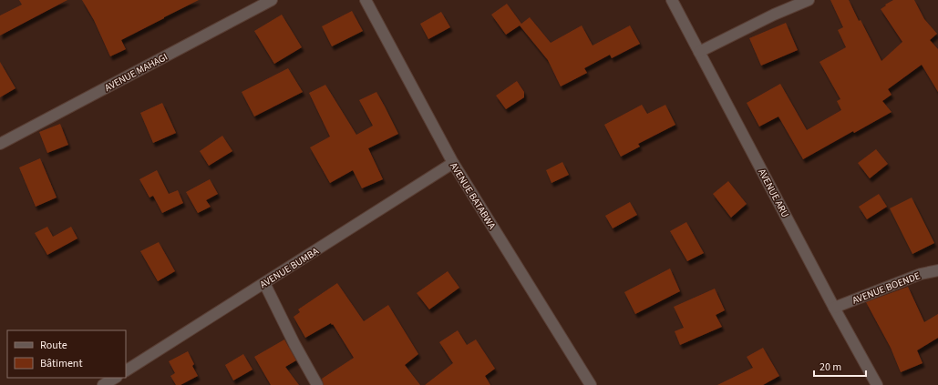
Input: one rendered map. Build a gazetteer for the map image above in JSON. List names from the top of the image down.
{
  "streets": {
    "street": [
      "AVENUE MAHAGI",
      "AVENUE ARU",
      "AVENUE BATABWA",
      "AVENUE BUMBA",
      "AVENUE BOENDE"
    ]
  },
  "crossings": [
    ["AVENUE ARU", "AVENUE BOENDE"],
    ["AVENUE BATABWA", "AVENUE BUMBA"]
  ],
  "legend": ["Route", "Bâtiment"],
  "scale_bar": "20 m"
}
